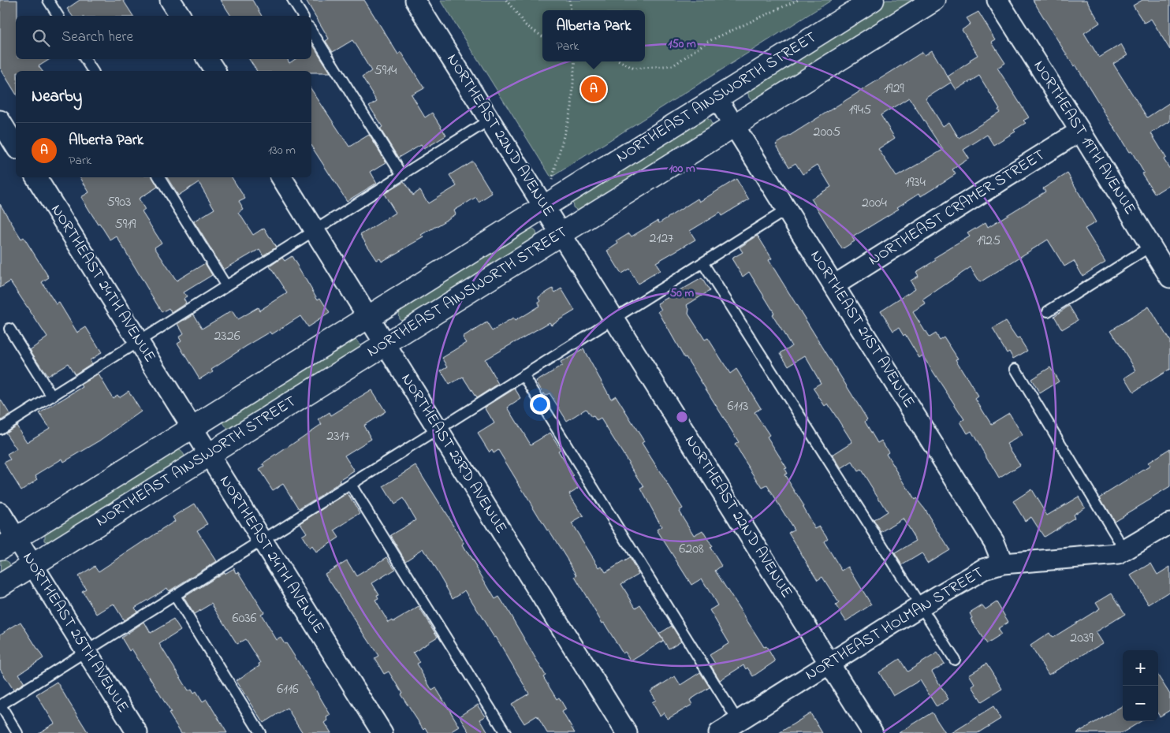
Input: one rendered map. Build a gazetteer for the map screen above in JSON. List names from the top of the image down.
{
  "streets": {
    "street": [
      "NORTHEAST AINSWORTH STREET",
      "NORTHEAST 22ND AVENUE",
      "NORTHEAST 19TH AVENUE",
      "NORTHEAST CRAMER STREET",
      "NORTHEAST 24TH AVENUE",
      "NORTHEAST 21ST AVENUE",
      "NORTHEAST 23RD AVENUE",
      "NORTHEAST HOLMAN STREET",
      "NORTHEAST 25TH AVENUE"
    ]
  },
  "crossings": [
    ["NORTHEAST AINSWORTH STREET", "NORTHEAST 22ND AVENUE"],
    ["NORTHEAST AINSWORTH STREET", "NORTHEAST 24TH AVENUE"],
    ["NORTHEAST AINSWORTH STREET", "NORTHEAST 21ST AVENUE"],
    ["NORTHEAST AINSWORTH STREET", "NORTHEAST 23RD AVENUE"],
    ["NORTHEAST AINSWORTH STREET", "NORTHEAST 25TH AVENUE"],
    ["NORTHEAST 22ND AVENUE", "NORTHEAST HOLMAN STREET"],
    ["NORTHEAST 19TH AVENUE", "NORTHEAST CRAMER STREET"],
    ["NORTHEAST CRAMER STREET", "NORTHEAST 21ST AVENUE"],
    ["NORTHEAST 21ST AVENUE", "NORTHEAST HOLMAN STREET"]
  ],
  "house_numbers": [
    "5914",
    "1929",
    "1945",
    "2005",
    "1934",
    "5903",
    "2004",
    "5919",
    "2127",
    "1925",
    "2326",
    "6113",
    "2317",
    "6208",
    "6036",
    "2039",
    "6116"
  ],
  "page": {
    "popup": ["Alberta Park", "Park"],
    "search": "Search here",
    "heading": "Nearby",
    "pins": "A",
    "list": [
      {
        "mark": "A",
        "name": "Alberta Park",
        "note": "Park",
        "value": "130 m"
      }
    ],
    "map_buttons": ["+", "−"]
  },
  "rings": ["150 m", "100 m", "50 m"]
}
